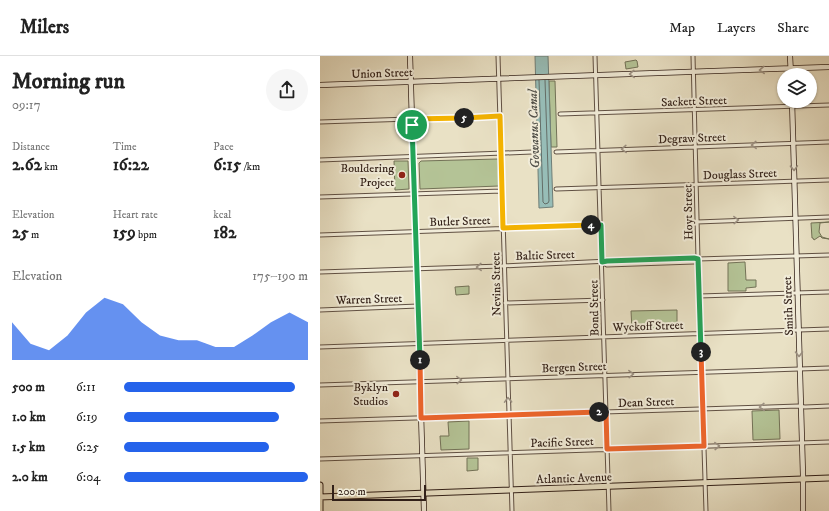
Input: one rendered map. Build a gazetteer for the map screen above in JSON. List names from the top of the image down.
{
  "streets": {
    "main road": ["Atlantic Avenue"],
    "street": [
      "Union Street",
      "Sackett Street",
      "Degraw Street",
      "Douglass Street",
      "Hoyt Street",
      "Butler Street",
      "Baltic Street",
      "Nevins Street",
      "Warren Street",
      "Smith Street",
      "Bond Street",
      "Wyckoff Street",
      "Bergen Street",
      "Dean Street",
      "Pacific Street"
    ]
  },
  "crossings": [
    ["Union Street", "Hoyt Street"],
    ["Union Street", "Nevins Street"],
    ["Union Street", "Bond Street"],
    ["Sackett Street", "Hoyt Street"],
    ["Sackett Street", "Bond Street"],
    ["Degraw Street", "Hoyt Street"],
    ["Degraw Street", "Smith Street"],
    ["Degraw Street", "Bond Street"],
    ["Douglass Street", "Hoyt Street"],
    ["Douglass Street", "Smith Street"],
    ["Douglass Street", "Bond Street"],
    ["Hoyt Street", "Baltic Street"],
    ["Hoyt Street", "Wyckoff Street"],
    ["Hoyt Street", "Bergen Street"],
    ["Hoyt Street", "Dean Street"],
    ["Hoyt Street", "Pacific Street"],
    ["Hoyt Street", "Atlantic Avenue"],
    ["Butler Street", "Nevins Street"],
    ["Butler Street", "Bond Street"],
    ["Baltic Street", "Nevins Street"],
    ["Baltic Street", "Smith Street"],
    ["Baltic Street", "Bond Street"],
    ["Nevins Street", "Wyckoff Street"],
    ["Nevins Street", "Bergen Street"],
    ["Nevins Street", "Dean Street"],
    ["Nevins Street", "Pacific Street"],
    ["Nevins Street", "Atlantic Avenue"],
    ["Smith Street", "Wyckoff Street"],
    ["Smith Street", "Bergen Street"],
    ["Smith Street", "Dean Street"],
    ["Smith Street", "Pacific Street"],
    ["Smith Street", "Atlantic Avenue"],
    ["Bond Street", "Wyckoff Street"],
    ["Bond Street", "Bergen Street"],
    ["Bond Street", "Dean Street"],
    ["Bond Street", "Pacific Street"],
    ["Bond Street", "Atlantic Avenue"]
  ],
  "one_way": ["Union Street", "Degraw Street", "Bergen Street"],
  "water": ["Gowanus Canal"],
  "places": ["Bouldering Project", "Byklyn Studios"],
  "scale_bar": "200 m",
  "page": {
    "header": "Milers",
    "nav": ["Map", "Layers", "Share"],
    "heading": ["Morning run", "09:17"],
    "pins": [
      "5",
      "4",
      "3",
      "1",
      "2"
    ],
    "stats": [
      ["Distance", "2.62 km"],
      ["Time", "16:22"],
      ["Pace", "6:15 /km"],
      ["Elevation", "25 m"],
      ["Heart rate", "159 bpm"],
      ["kcal", "182"]
    ],
    "chart": ["Elevation", "175–190 m"],
    "list": [
      {
        "name": "500 m",
        "note": "6:11"
      },
      {
        "name": "1.0 km",
        "note": "6:19"
      },
      {
        "name": "1.5 km",
        "note": "6:25"
      },
      {
        "name": "2.0 km",
        "note": "6:04"
      }
    ],
    "scale": "200 m"
  }
}
